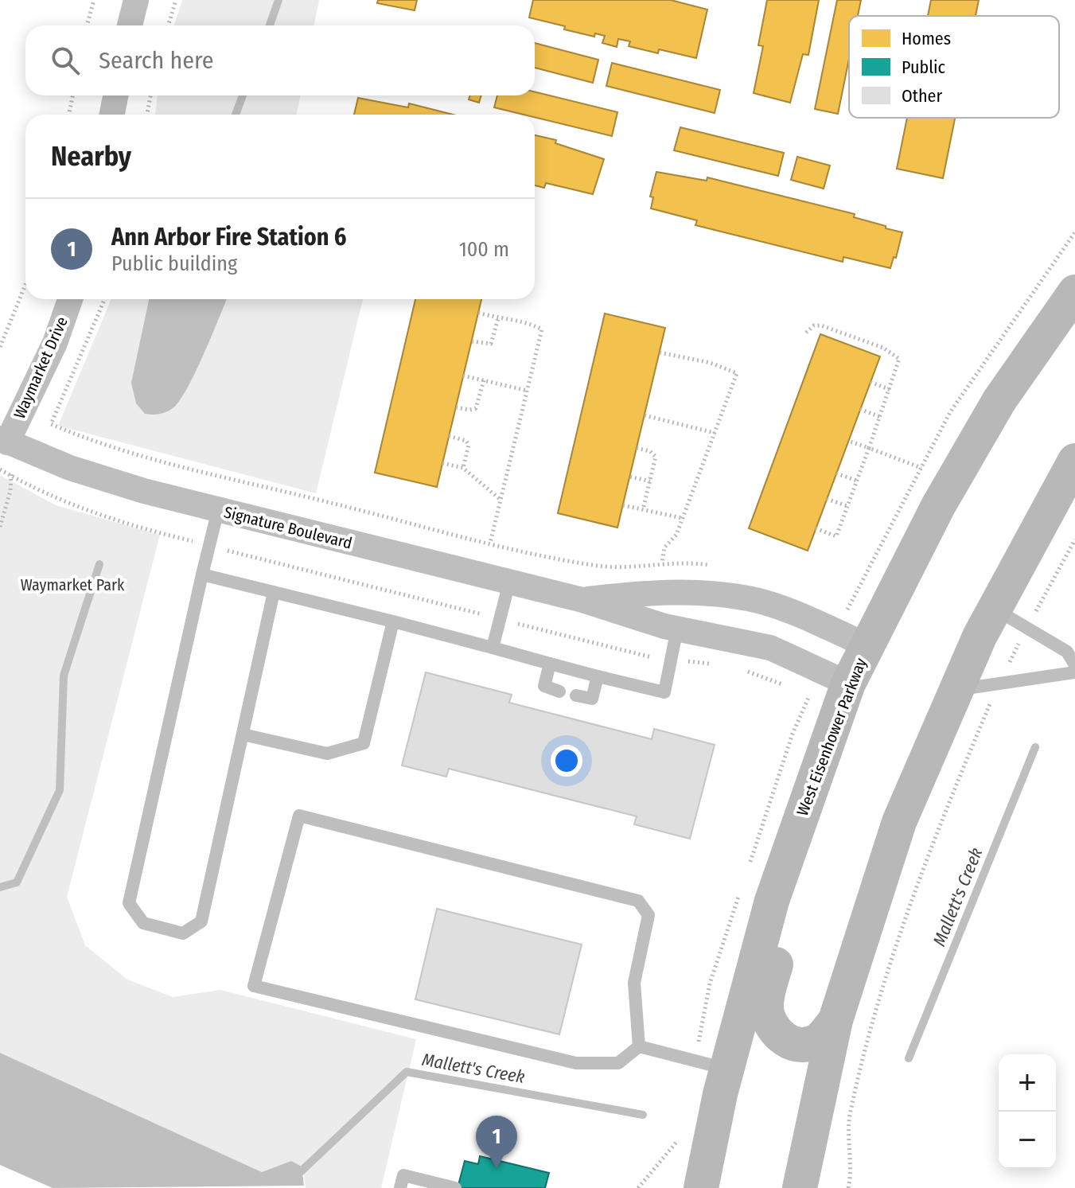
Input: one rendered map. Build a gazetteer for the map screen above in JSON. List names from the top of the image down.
{
  "streets": {
    "main road": ["West Eisenhower Parkway"],
    "street": ["Waymarket Drive", "Signature Boulevard"]
  },
  "crossings": [
    ["Waymarket Drive", "Signature Boulevard"],
    ["Signature Boulevard", "West Eisenhower Parkway"]
  ],
  "water": ["Mallett's Creek"],
  "parks": ["Waymarket Park"],
  "legend": ["Homes", "Public", "Other"],
  "page": {
    "search": "Search here",
    "heading": "Nearby",
    "list": [
      {
        "mark": "1",
        "name": "Ann Arbor Fire Station 6",
        "note": "Public building",
        "value": "100 m"
      }
    ],
    "map_buttons": ["+", "−"],
    "pins": "1"
  }
}
